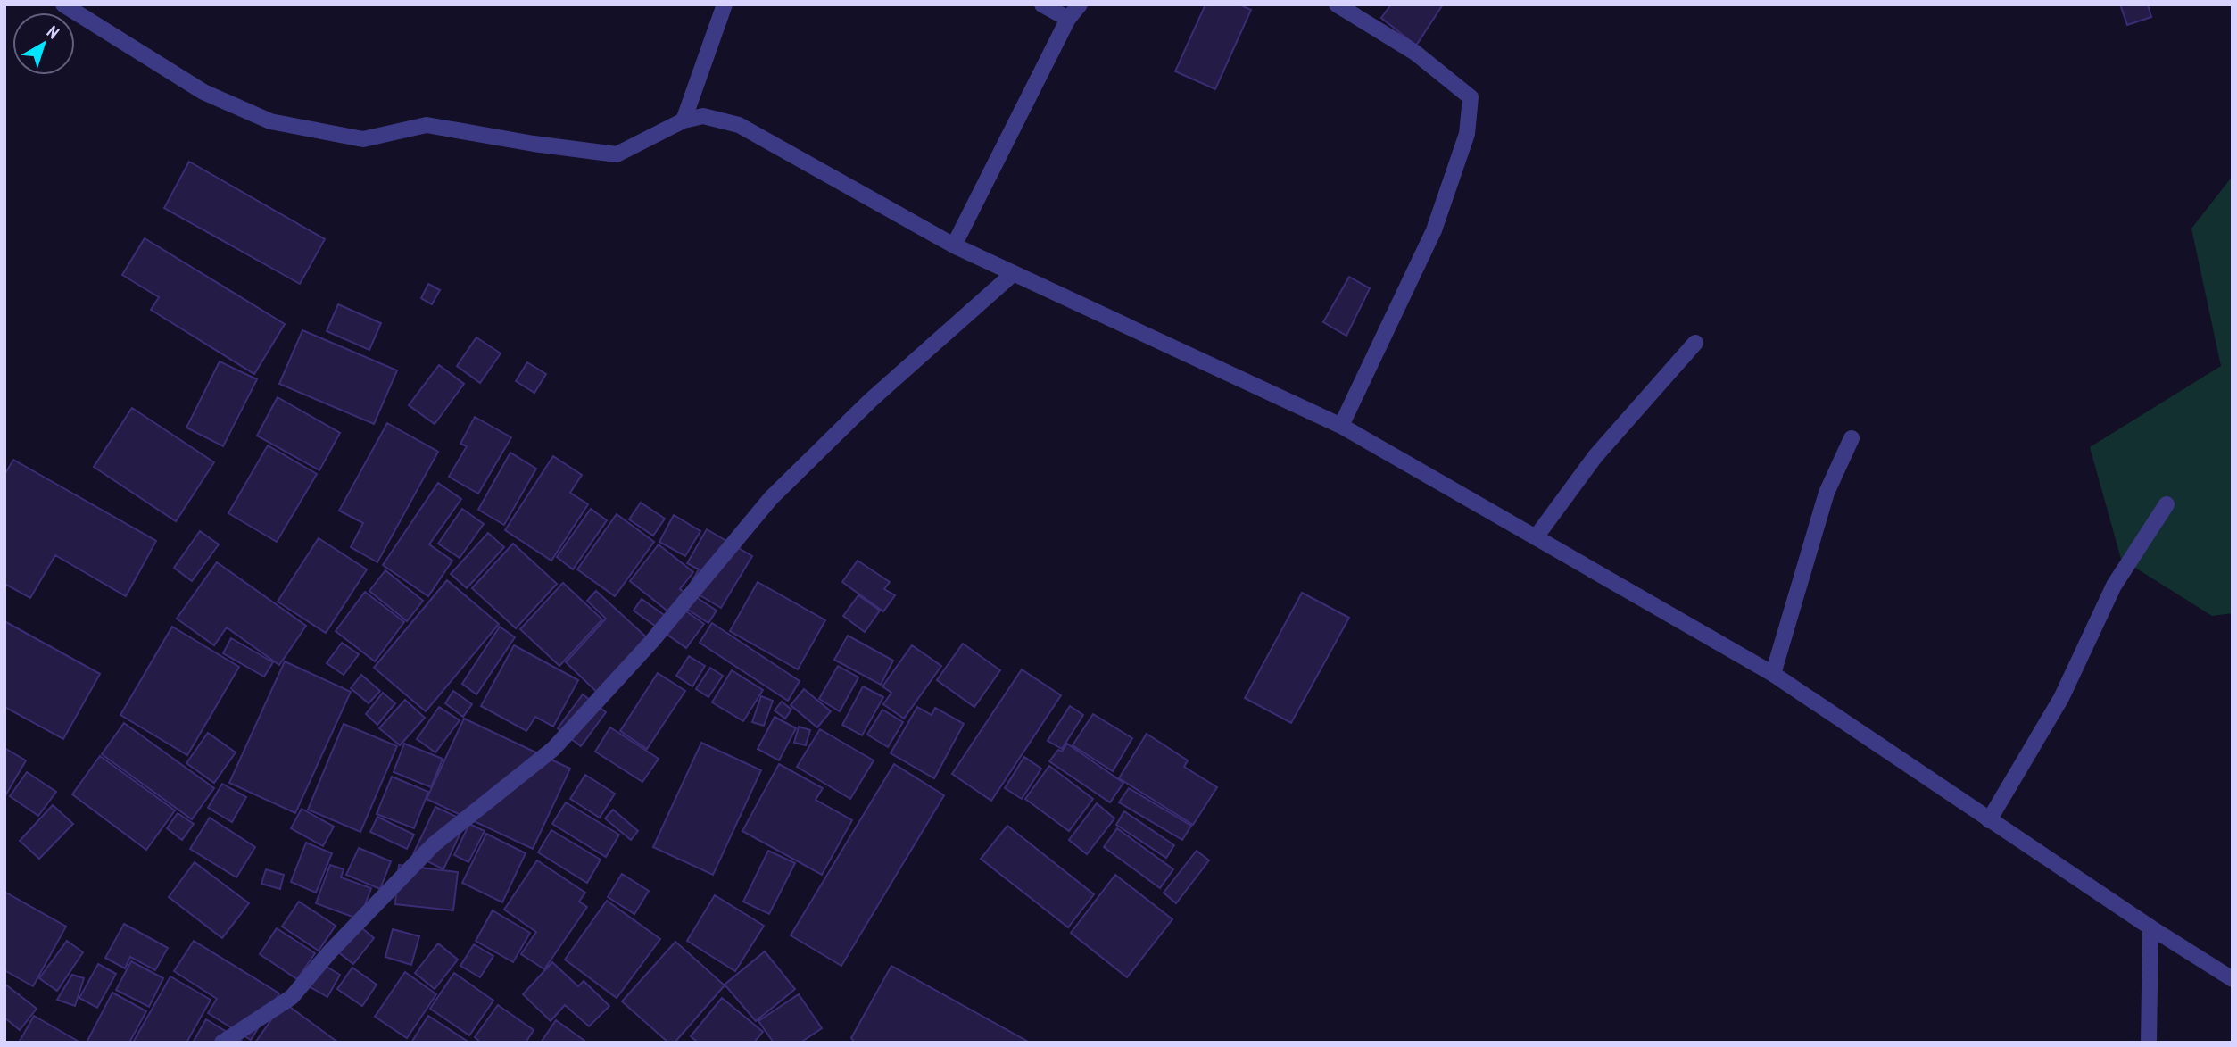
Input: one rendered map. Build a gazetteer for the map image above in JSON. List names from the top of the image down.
{
  "north": "top right"
}
